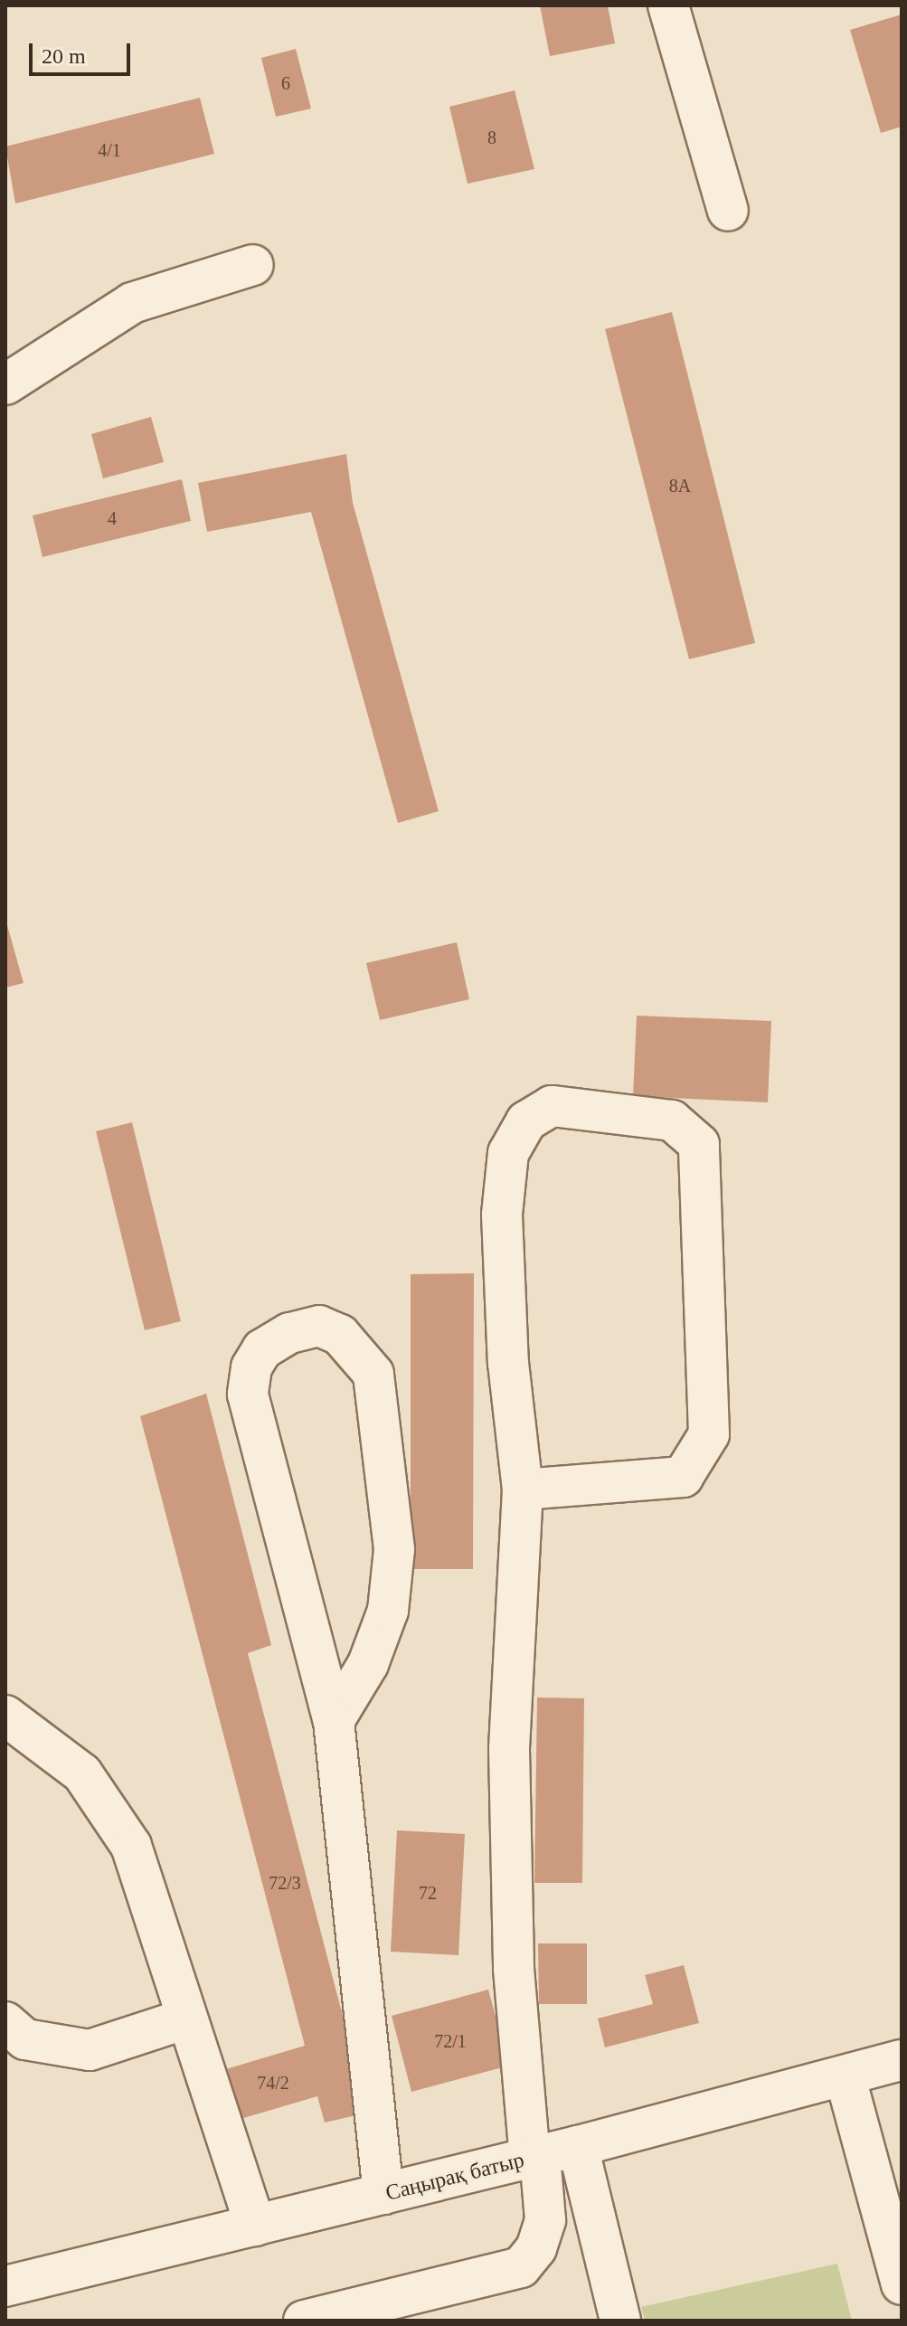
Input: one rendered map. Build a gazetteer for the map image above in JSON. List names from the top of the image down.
{
  "streets": {
    "street": ["Саңырақ батыр"]
  },
  "house_numbers": [
    "6",
    "8",
    "4/1",
    "8А",
    "4",
    "72/3",
    "72",
    "72/1",
    "74/2"
  ],
  "scale_bar": "20 m"
}
